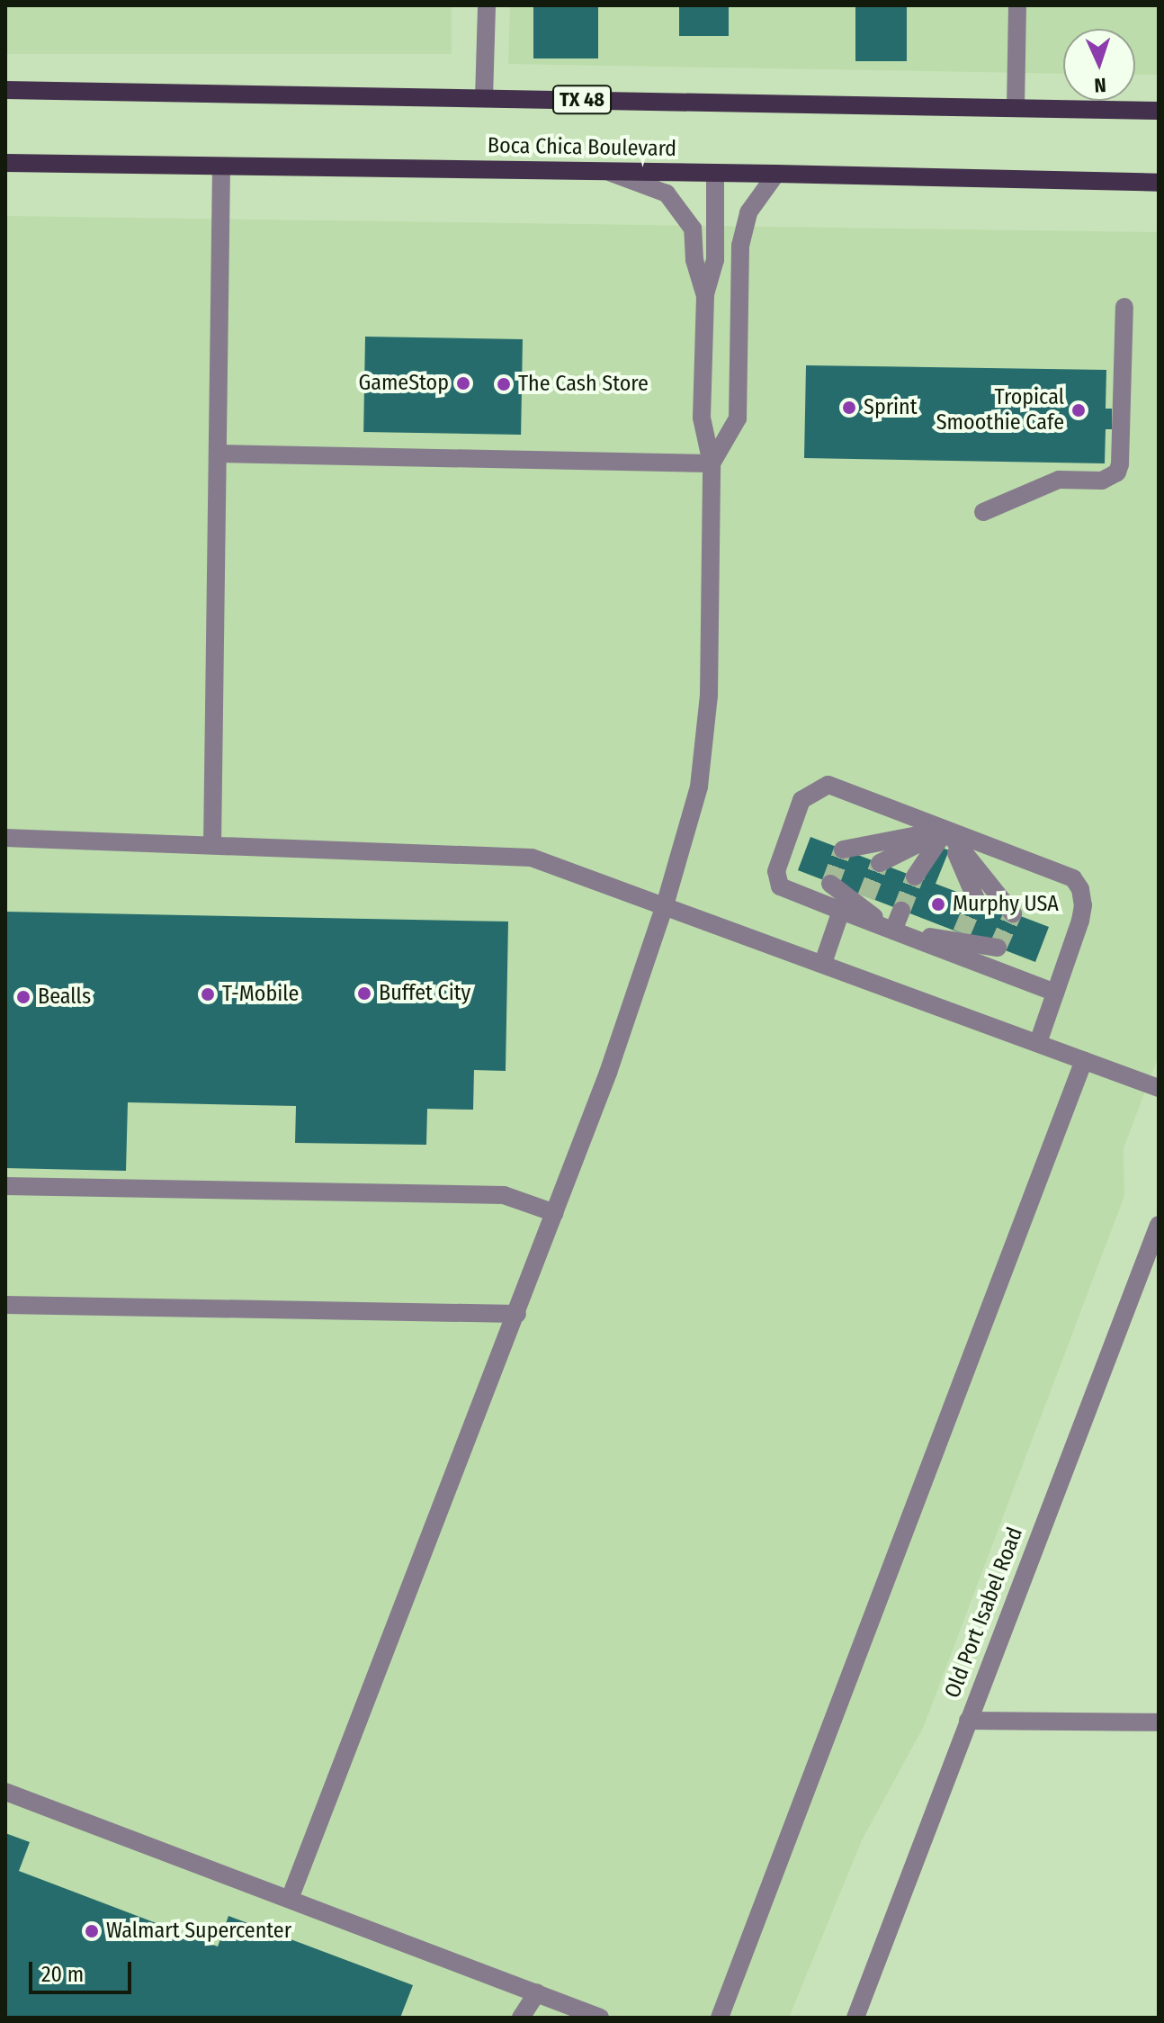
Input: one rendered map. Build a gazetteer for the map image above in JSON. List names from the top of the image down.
{
  "streets": {
    "main road": ["TX 48", "Boca Chica Boulevard"],
    "street": ["Old Port Isabel Road"]
  },
  "places": [
    "GameStop",
    "The Cash Store",
    "Sprint",
    "Tropical Smoothie Cafe",
    "Murphy USA",
    "Buffet City",
    "T-Mobile",
    "Bealls",
    "Walmart Supercenter"
  ],
  "scale_bar": "20 m",
  "north": "bottom"
}
